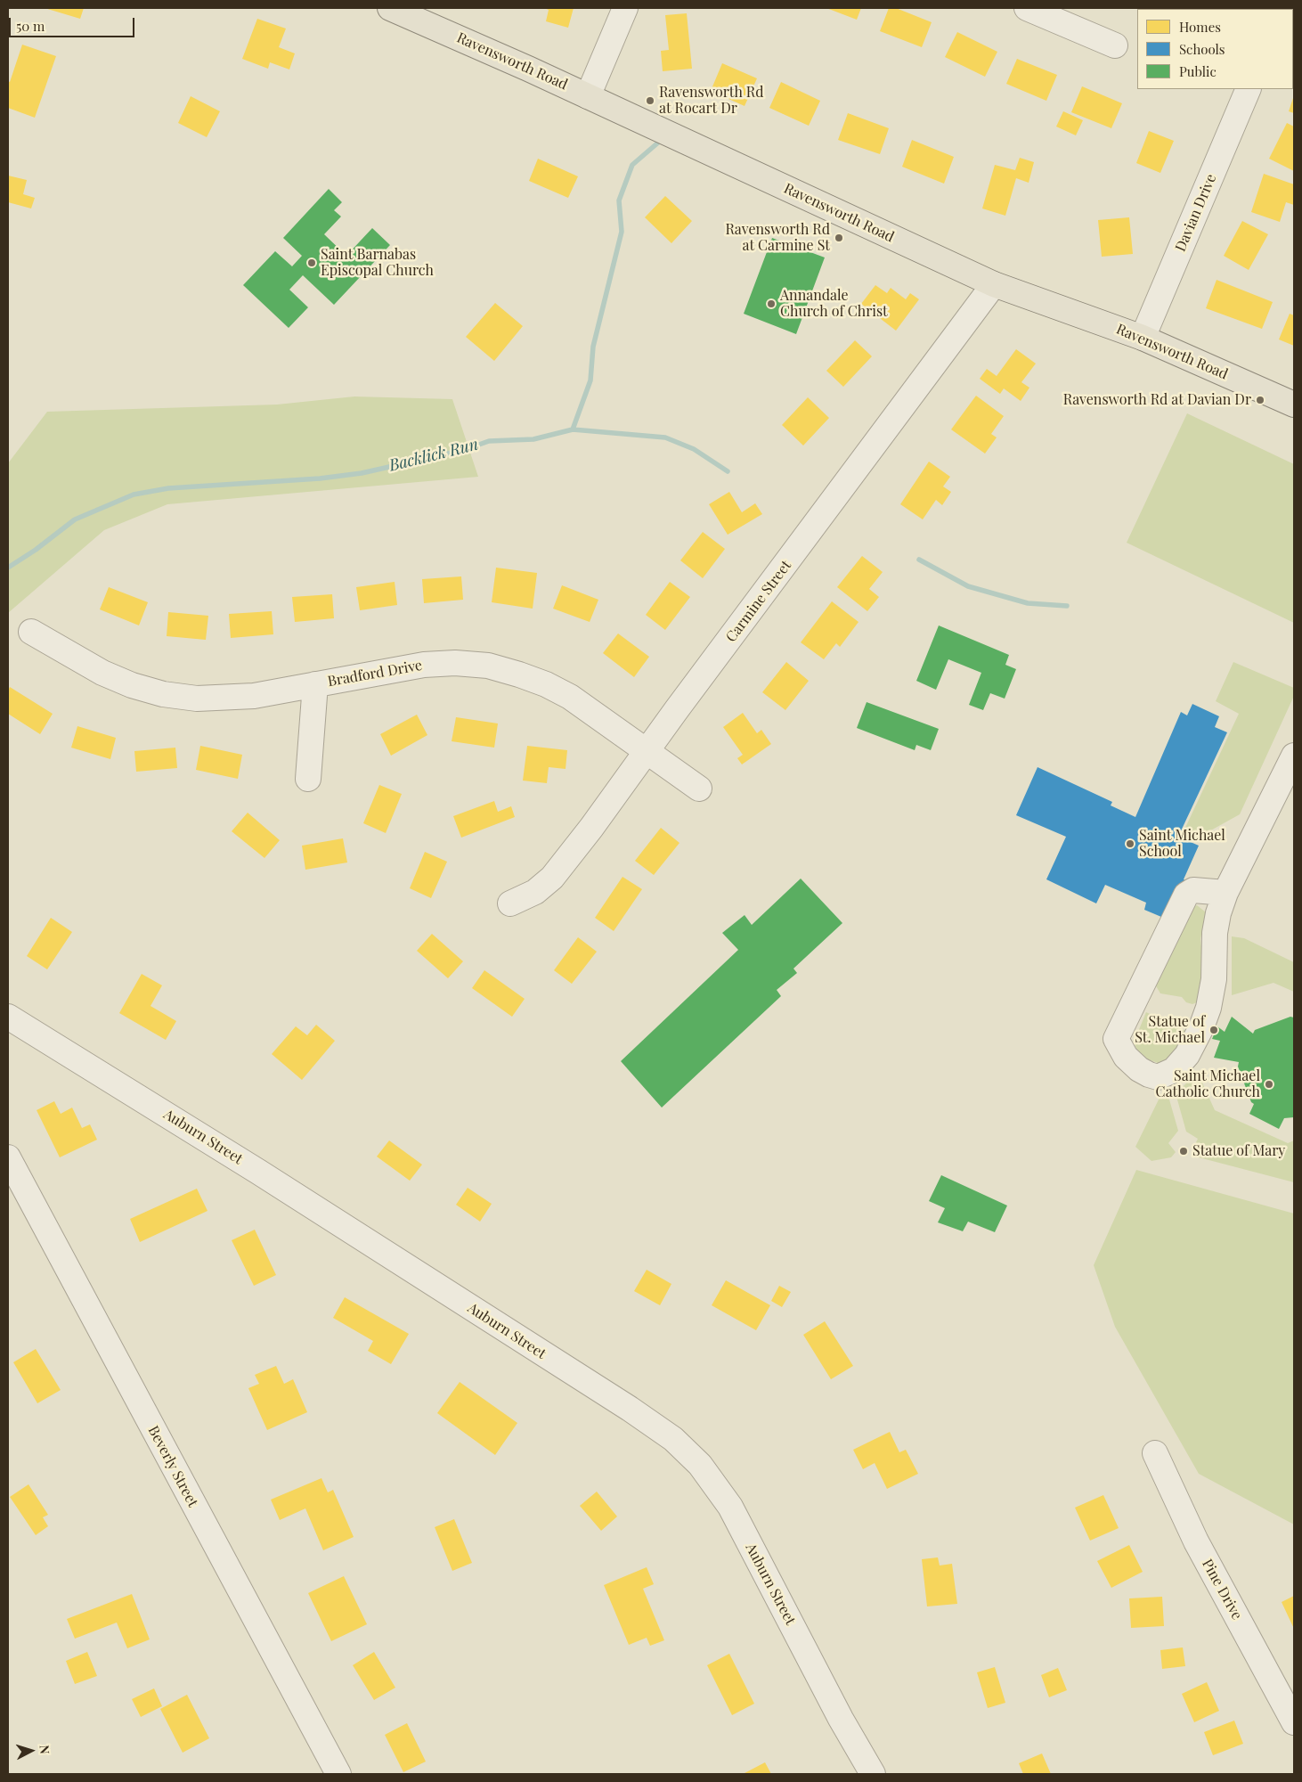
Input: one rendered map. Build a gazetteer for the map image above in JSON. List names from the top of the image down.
{
  "streets": {
    "main road": ["Ravensworth Road"],
    "street": [
      "Davian Drive",
      "Carmine Street",
      "Bradford Drive",
      "Auburn Street",
      "Beverly Street",
      "Pine Drive"
    ]
  },
  "crossings": [
    ["Ravensworth Road", "Davian Drive"],
    ["Ravensworth Road", "Carmine Street"],
    ["Carmine Street", "Bradford Drive"]
  ],
  "water": ["Backlick Run"],
  "places": [
    "Ravensworth Rd at Rocart Dr",
    "Ravensworth Rd at Carmine St",
    "Saint Barnabas Episcopal Church",
    "Annandale Church of Christ",
    "Ravensworth Rd at Davian Dr",
    "Saint Michael School",
    "Statue of St. Michael",
    "Saint Michael Catholic Church",
    "Statue of Mary"
  ],
  "legend": ["Homes", "Schools", "Public"],
  "scale_bar": "50 m",
  "north": "right"
}
